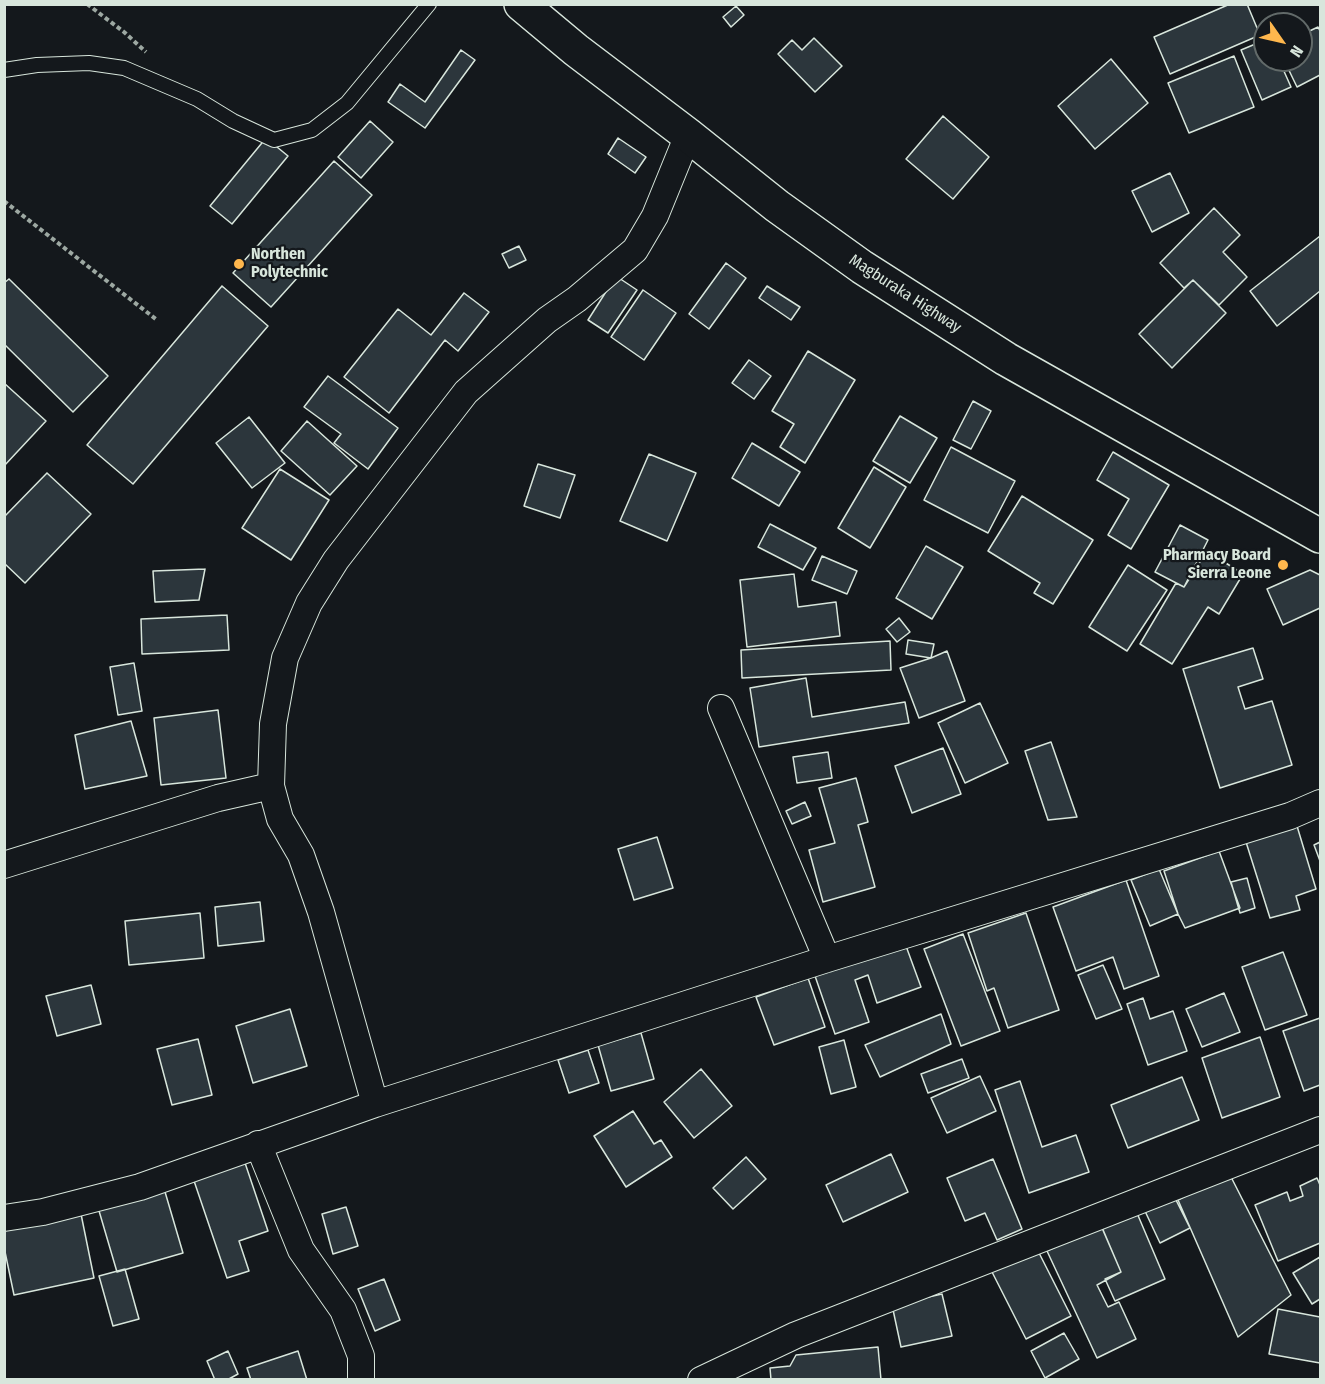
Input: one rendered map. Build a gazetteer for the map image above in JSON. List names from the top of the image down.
{
  "streets": {
    "main road": ["Magburaka Highway"]
  },
  "places": ["Northen Polytechnic", "Pharmacy Board Sierra Leone"],
  "north": "bottom right"
}
